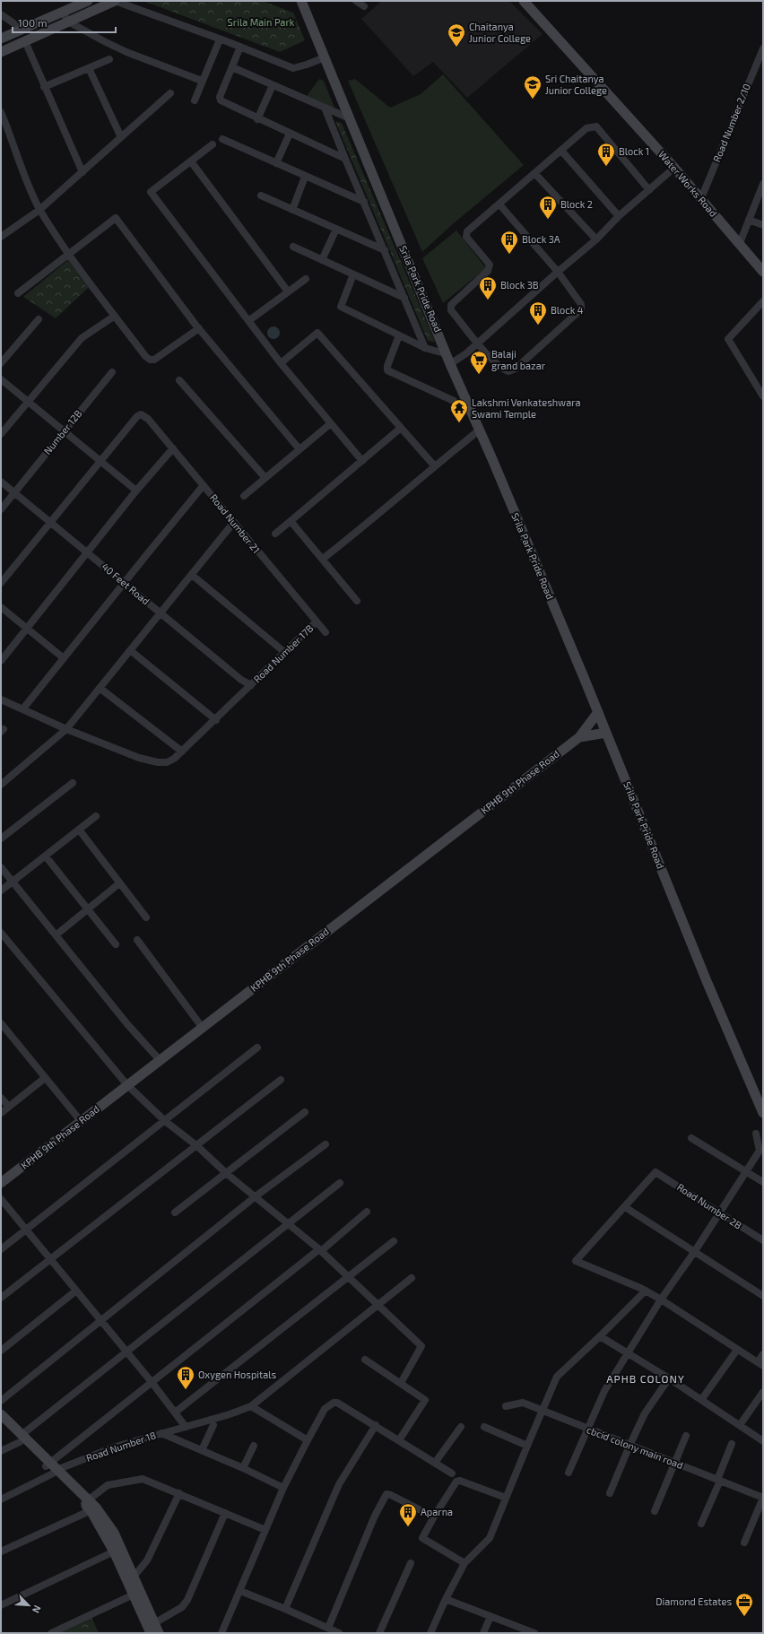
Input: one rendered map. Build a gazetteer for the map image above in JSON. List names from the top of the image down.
{
  "streets": {
    "street": [
      "Road Number 2/10",
      "Water Works Road",
      "Srila Park Pride Road",
      "Number 12B",
      "Road Number 21",
      "40 Feet Road",
      "Road Number 17B",
      "KPHB 9th Phase Road",
      "Road Number 2B",
      "Road Number 18",
      "cbcid colony main road"
    ]
  },
  "crossings": [
    ["Road Number 2/10", "Water Works Road"],
    ["Srila Park Pride Road", "KPHB 9th Phase Road"],
    ["Number 12B", "40 Feet Road"],
    ["Road Number 21", "Road Number 17B"],
    ["40 Feet Road", "Road Number 17B"]
  ],
  "districts": ["APHB COLONY"],
  "parks": ["Srila Main Park"],
  "places": {
    "school or university": ["Chaitanya Junior College", "Sri Chaitanya Junior College"],
    "building": [
      "Block 1",
      "Block 2",
      "Block 3A",
      "Block 3B",
      "Block 4",
      "Oxygen Hospitals",
      "Aparna"
    ],
    "supermarket": ["Balaji grand bazar"],
    "temple": ["Lakshmi Venkateshwara Swami Temple"],
    "office": ["Diamond Estates"]
  },
  "scale_bar": "100 m",
  "north": "bottom right"
}
